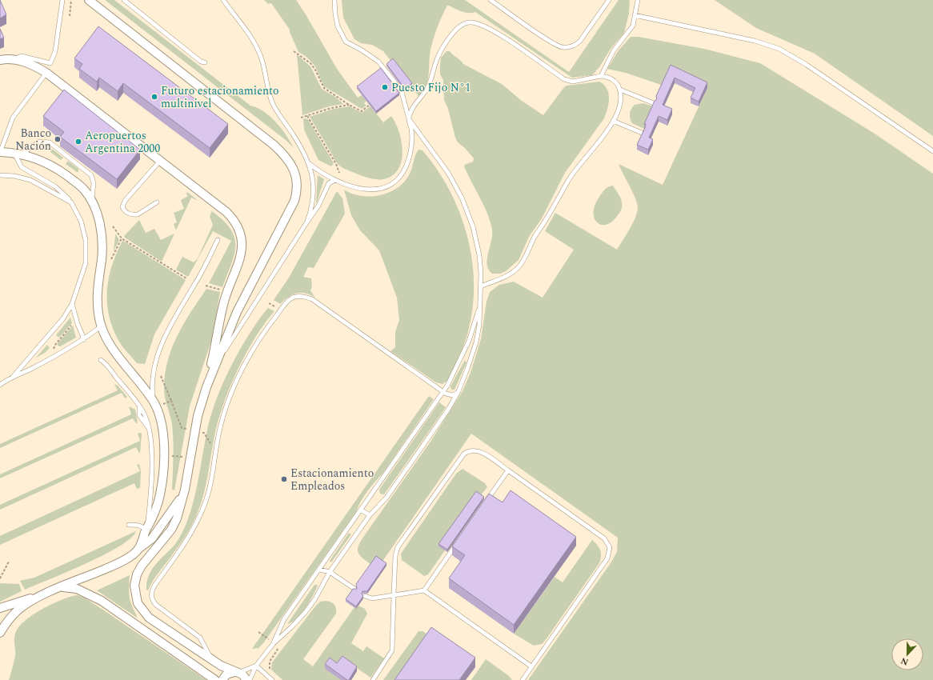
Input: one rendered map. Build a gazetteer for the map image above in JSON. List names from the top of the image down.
{
  "places": [
    "Puesto Fijo N°1",
    "Futuro estacionamiento multinivel",
    "Banco Nación",
    "Aeropuertos Argentina 2000",
    "Estacionamiento Empleados"
  ],
  "north": "bottom"
}
